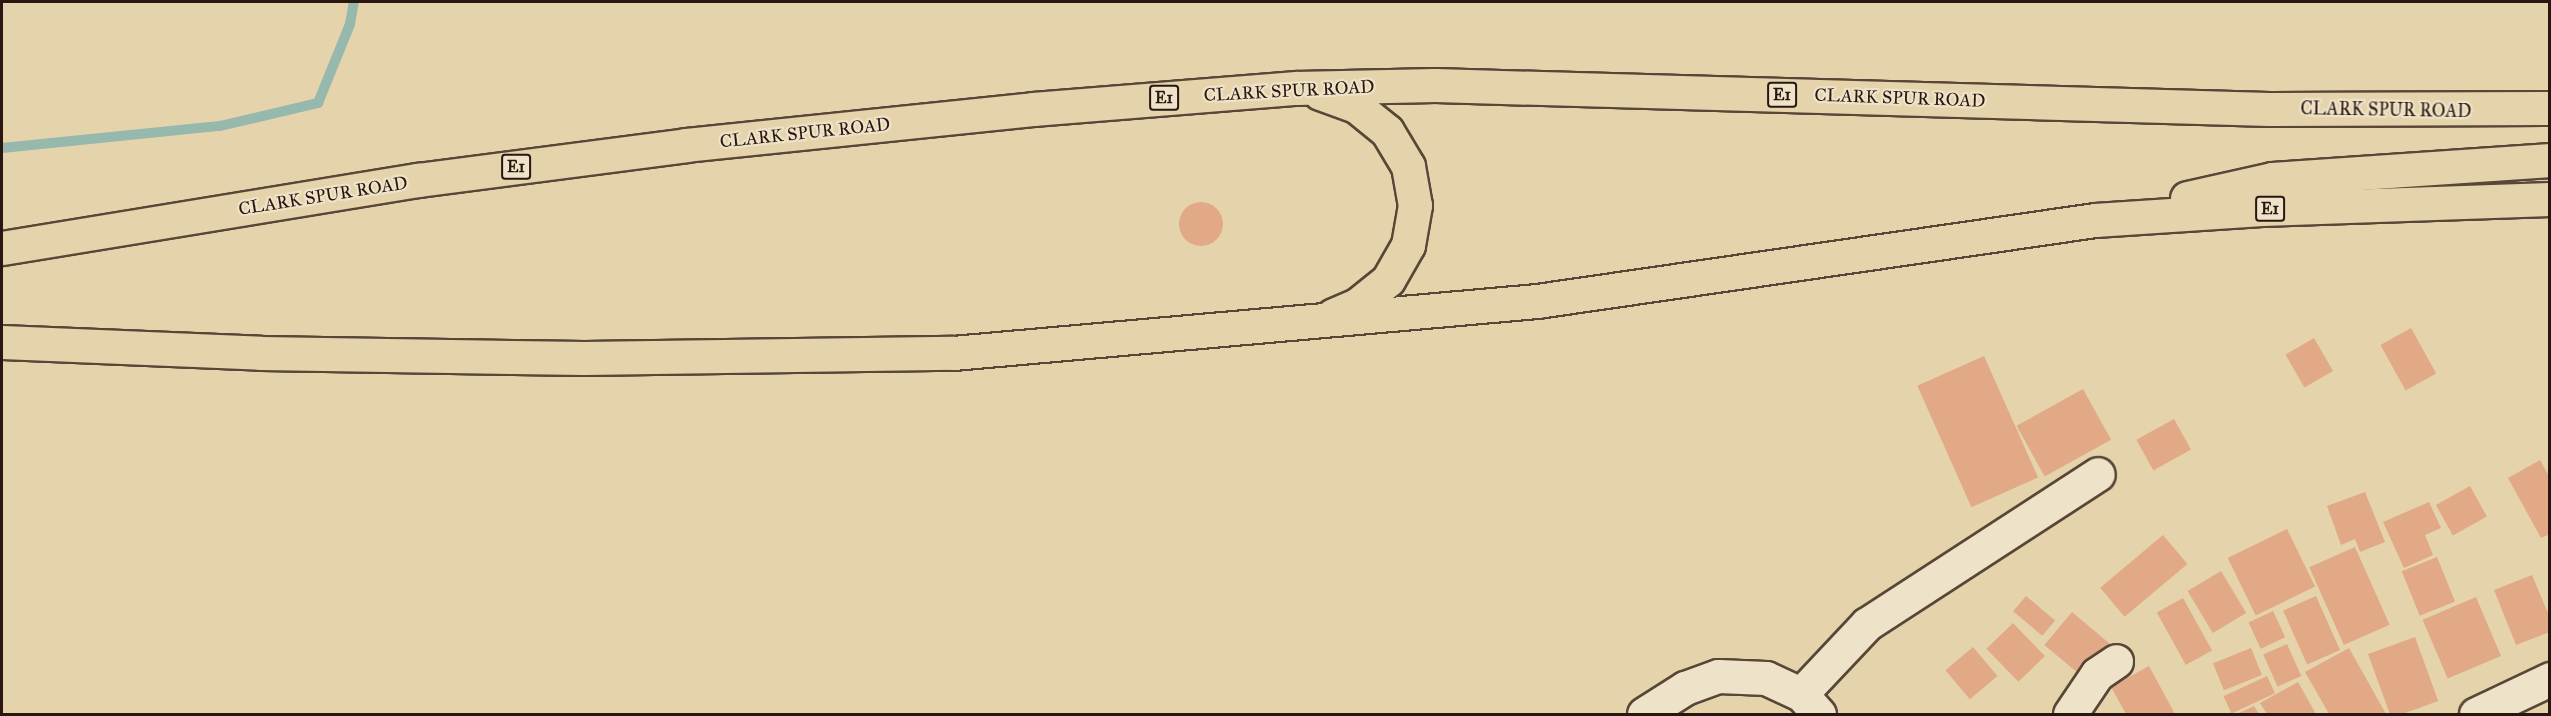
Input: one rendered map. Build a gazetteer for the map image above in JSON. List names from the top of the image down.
{
  "streets": {
    "highway": ["CLARK SPUR ROAD", "E1"]
  }
}
